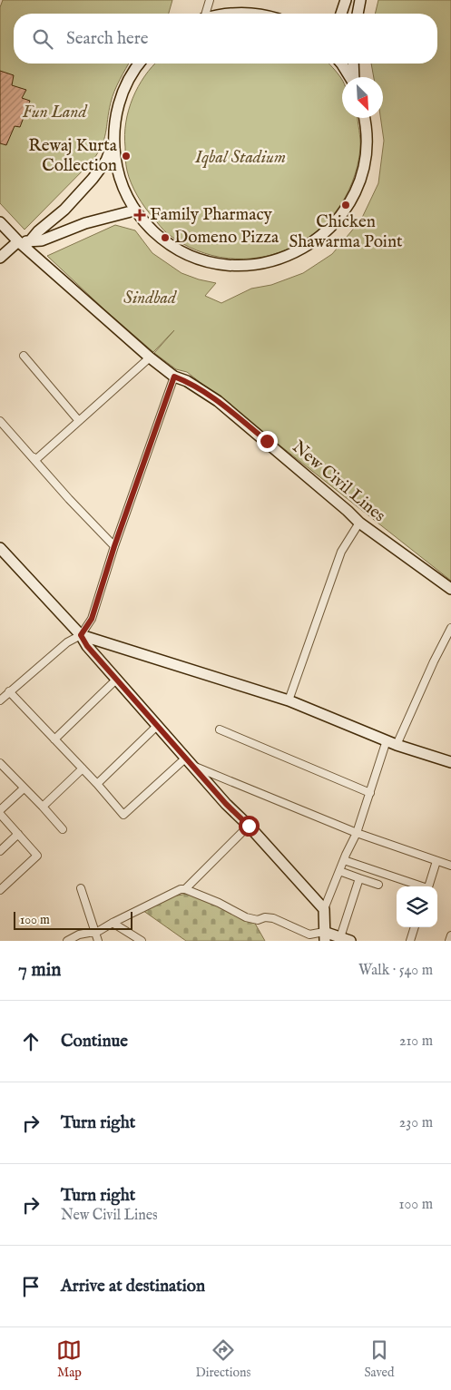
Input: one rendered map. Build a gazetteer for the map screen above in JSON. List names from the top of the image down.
{
  "streets": {
    "street": ["New Civil Lines"]
  },
  "parks": ["Fun Land", "Iqbal Stadium", "Sindbad"],
  "places": {
    "other": ["Rewaj Kurta Collection", "Chicken Shawarma Point", "Domeno Pizza"],
    "health": ["Family Pharmacy"]
  },
  "scale_bar": "100 m",
  "north": "bottom right",
  "page": {
    "search": "Search here",
    "scale": "100 m",
    "heading": ["7 min", "Walk · 540 m"],
    "list": [
      ["Continue", "210 m"],
      ["Turn right", "230 m"],
      ["Turn right", "New Civil Lines", "100 m"],
      "Arrive at destination"
    ],
    "nav": ["Map", "Directions", "Saved"]
  }
}
